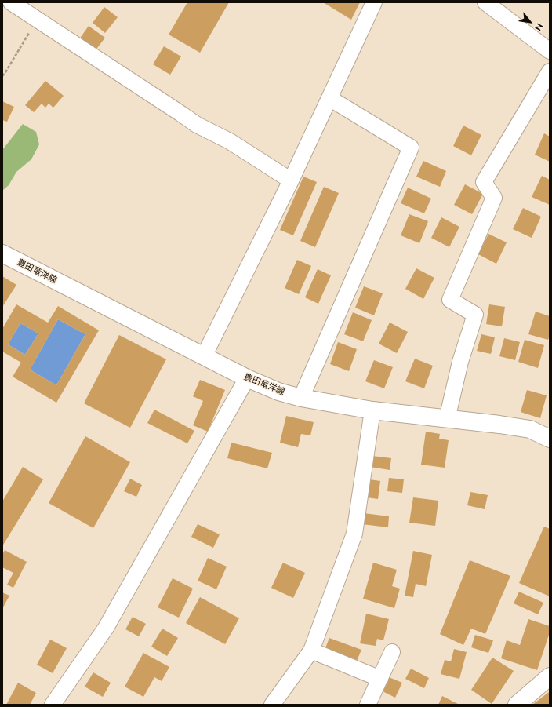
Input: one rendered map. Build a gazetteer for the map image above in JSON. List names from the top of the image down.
{
  "streets": {
    "main road": ["豊田竜洋線"]
  },
  "north": "bottom right"
}
